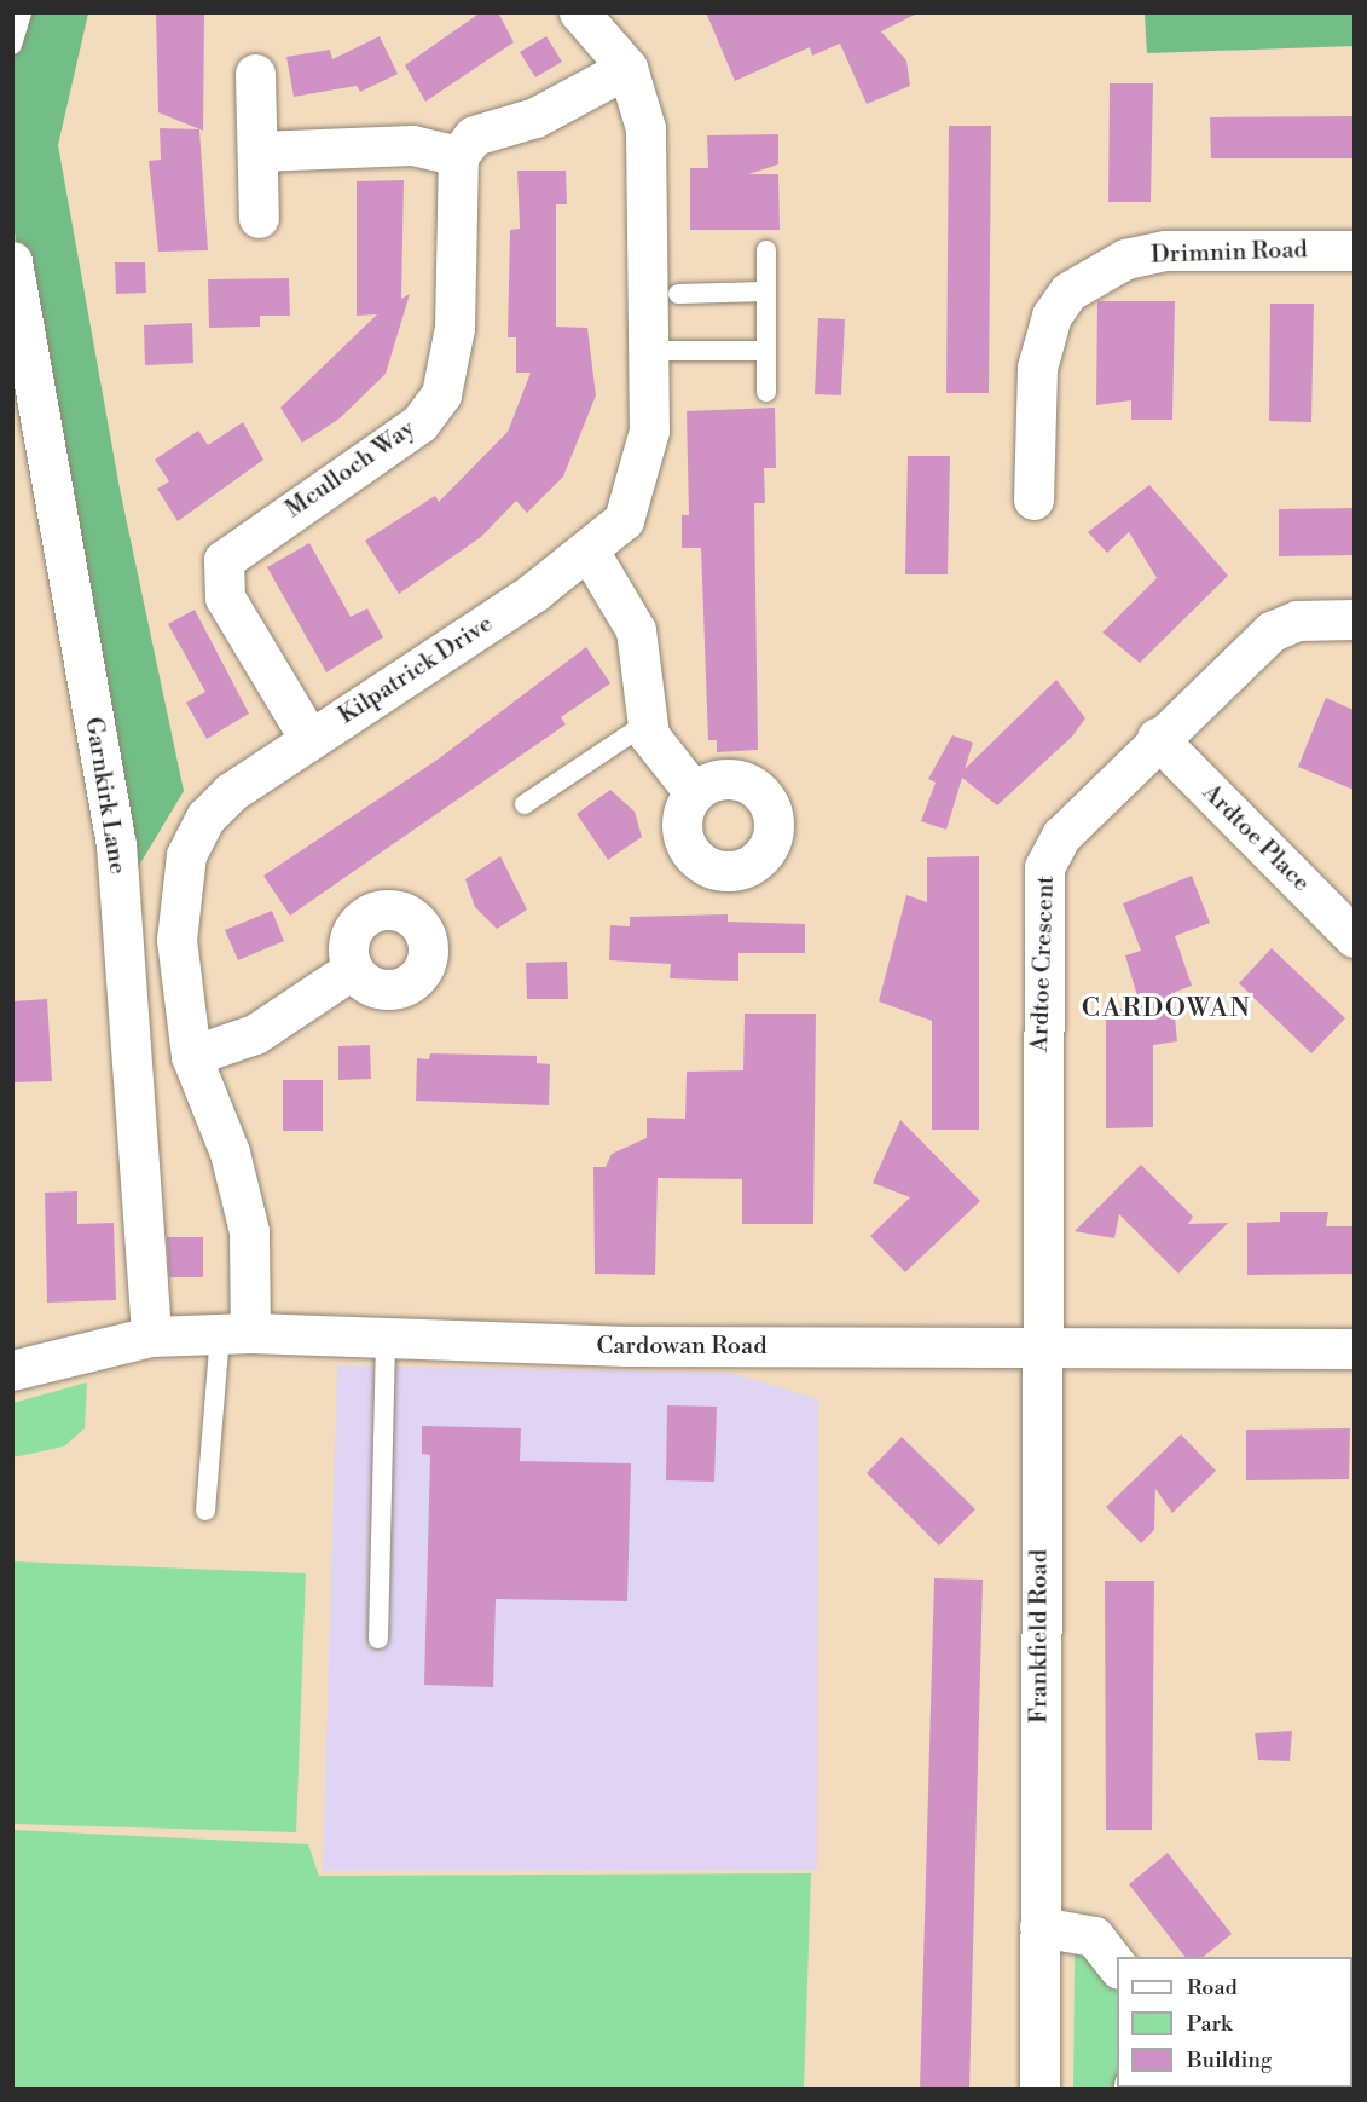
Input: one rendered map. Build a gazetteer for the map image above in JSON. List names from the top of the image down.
{
  "streets": {
    "street": [
      "Drimnin Road",
      "Mculloch Way",
      "Kilpatrick Drive",
      "Garnkirk Lane",
      "Ardtoe Place",
      "Ardtoe Crescent",
      "Cardowan Road",
      "Frankfield Road"
    ]
  },
  "crossings": [
    ["Mculloch Way", "Kilpatrick Drive"],
    ["Kilpatrick Drive", "Cardowan Road"],
    ["Garnkirk Lane", "Cardowan Road"],
    ["Ardtoe Place", "Ardtoe Crescent"],
    ["Ardtoe Crescent", "Cardowan Road"],
    ["Ardtoe Crescent", "Frankfield Road"],
    ["Cardowan Road", "Frankfield Road"]
  ],
  "districts": ["CARDOWAN"],
  "legend": ["Road", "Park", "Building"]
}
